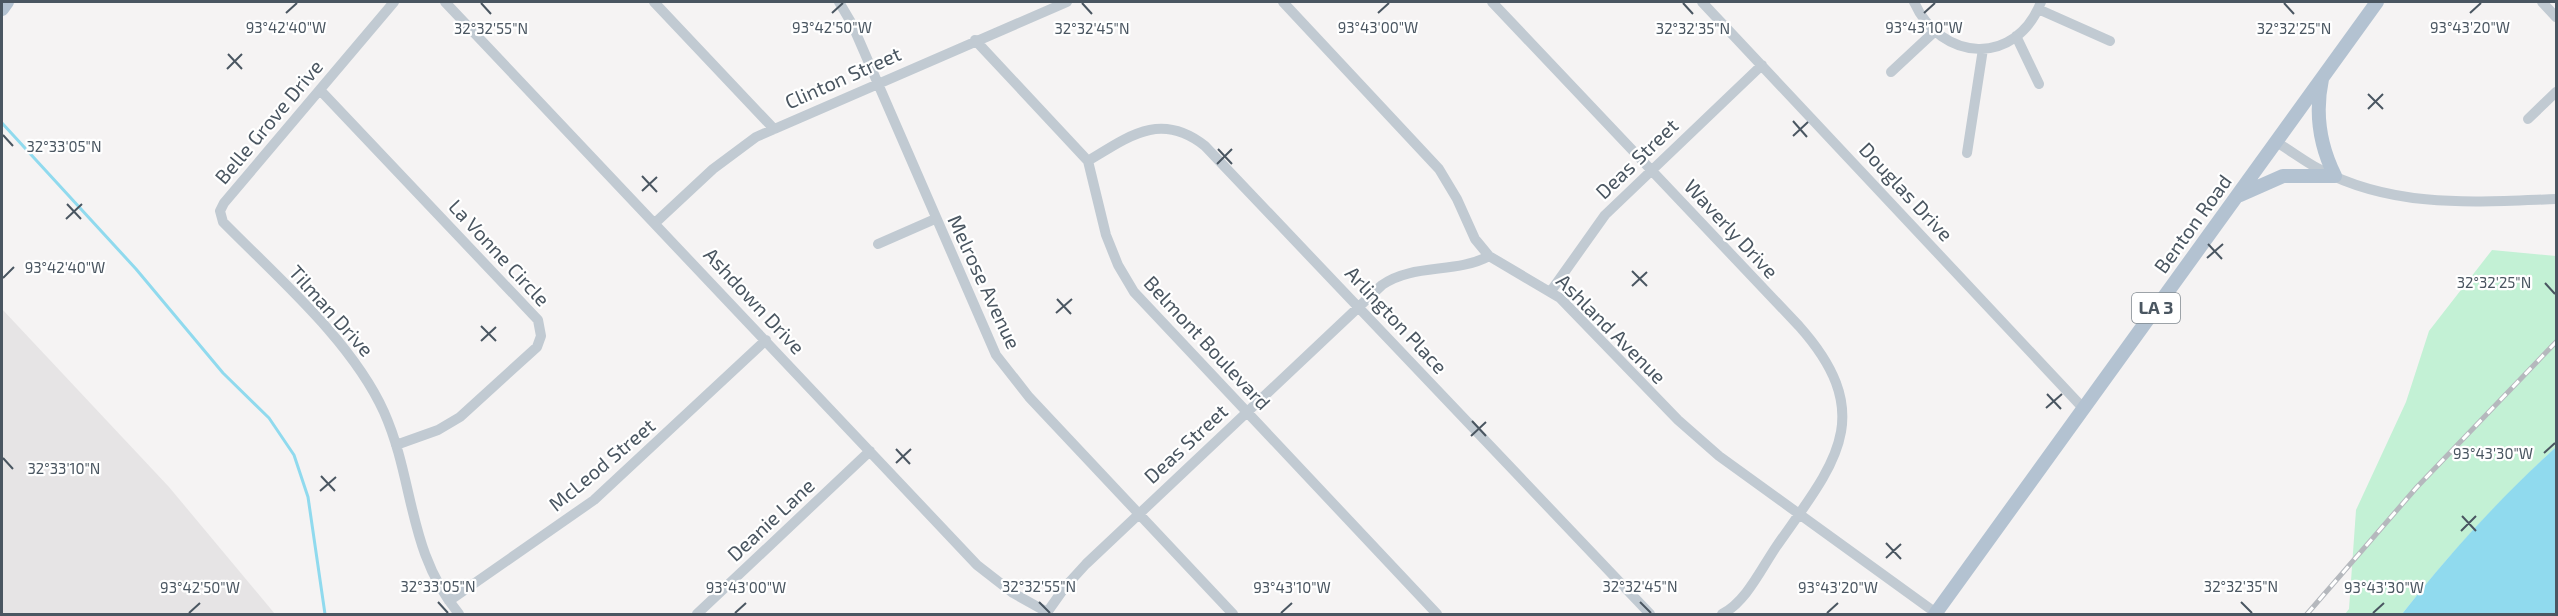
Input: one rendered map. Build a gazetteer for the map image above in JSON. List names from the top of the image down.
{
  "streets": {
    "main road": ["Benton Road", "LA 3"],
    "street": [
      "Clinton Street",
      "Belle Grove Drive",
      "Deas Street",
      "Douglas Drive",
      "Waverly Drive",
      "La Vonne Circle",
      "Melrose Avenue",
      "Ashdown Drive",
      "Tilman Drive",
      "Arlington Place",
      "Ashland Avenue",
      "Belmont Boulevard",
      "McLeod Street",
      "Deanie Lane"
    ]
  },
  "crossings": [
    ["Clinton Street", "Melrose Avenue"],
    ["Clinton Street", "Ashdown Drive"],
    ["Clinton Street", "Belmont Boulevard"],
    ["Belle Grove Drive", "La Vonne Circle"],
    ["Belle Grove Drive", "Tilman Drive"],
    ["Deas Street", "Douglas Drive"],
    ["Deas Street", "Waverly Drive"],
    ["Deas Street", "Melrose Avenue"],
    ["Deas Street", "Ashdown Drive"],
    ["Deas Street", "Arlington Place"],
    ["Deas Street", "Ashland Avenue"],
    ["Deas Street", "Belmont Boulevard"],
    ["Douglas Drive", "Benton Road"],
    ["Benton Road", "Ashland Avenue"],
    ["Waverly Drive", "Ashland Avenue"],
    ["La Vonne Circle", "Tilman Drive"],
    ["Ashdown Drive", "McLeod Street"],
    ["Ashdown Drive", "Deanie Lane"],
    ["Tilman Drive", "McLeod Street"],
    ["Arlington Place", "Belmont Boulevard"]
  ],
  "coordinates": [
    "93°42'40\"W",
    "93°42'50\"W",
    "93°43'00\"W",
    "93°43'10\"W",
    "93°43'20\"W",
    "32°32'55\"N",
    "32°32'45\"N",
    "32°32'35\"N",
    "32°32'25\"N",
    "32°33'05\"N",
    "93°43'30\"W",
    "32°33'10\"N"
  ]
}
